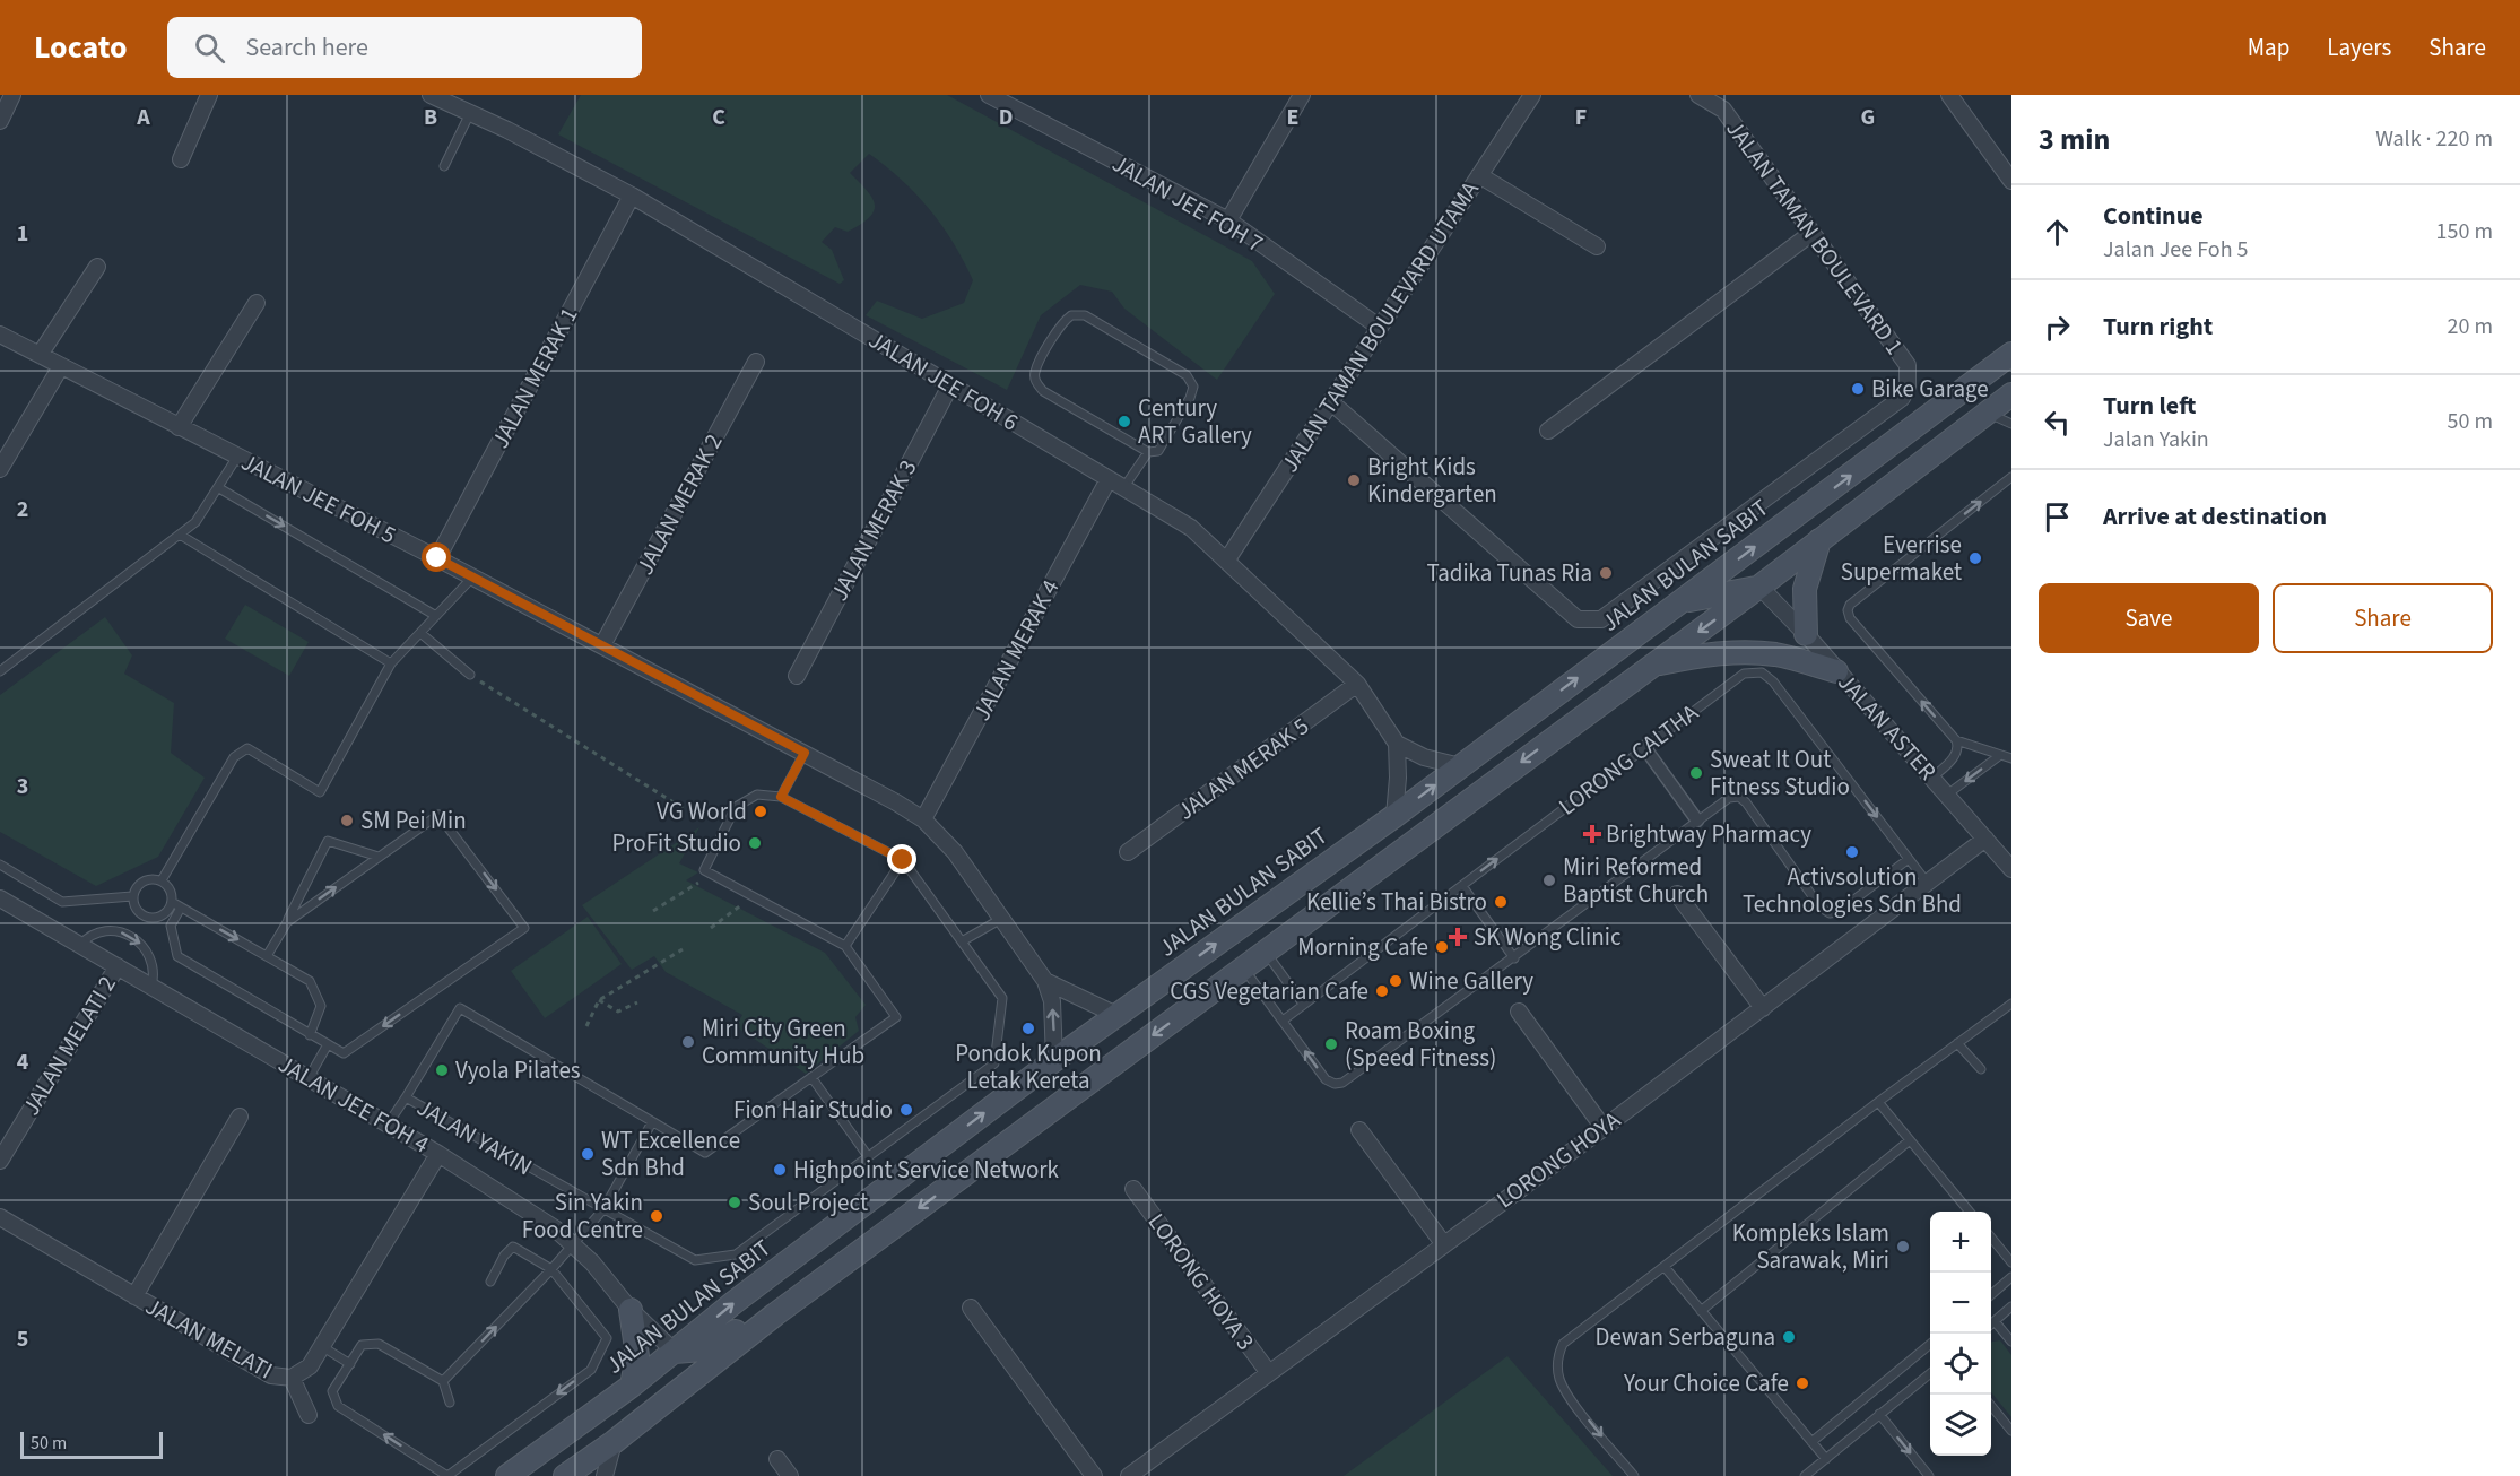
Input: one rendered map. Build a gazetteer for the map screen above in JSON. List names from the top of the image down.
{
  "streets": {
    "main road": ["JALAN BULAN SABIT"],
    "street": [
      "JALAN JEE FOH 7",
      "JALAN TAMAN BOULEVARD 1",
      "JALAN TAMAN BOULEVARD UTAMA",
      "JALAN MERAK 1",
      "JALAN JEE FOH 6",
      "JALAN JEE FOH 5",
      "JALAN MERAK 2",
      "JALAN MERAK 3",
      "JALAN MERAK 4",
      "JALAN ASTER",
      "JALAN MERAK 5",
      "JALAN MELATI 2",
      "JALAN JEE FOH 4",
      "LORONG HOYA",
      "LORONG HOYA 3",
      "JALAN MELATI"
    ],
    "lane": ["LORONG CALTHA", "JALAN YAKIN"]
  },
  "crossings": [
    ["JALAN JEE FOH 7", "JALAN TAMAN BOULEVARD UTAMA"],
    ["JALAN TAMAN BOULEVARD 1", "JALAN TAMAN BOULEVARD UTAMA"],
    ["JALAN TAMAN BOULEVARD UTAMA", "JALAN JEE FOH 6"],
    ["JALAN MERAK 1", "JALAN JEE FOH 6"],
    ["JALAN MERAK 1", "JALAN JEE FOH 5"],
    ["JALAN JEE FOH 6", "JALAN MERAK 3"],
    ["JALAN JEE FOH 6", "JALAN MERAK 4"],
    ["JALAN JEE FOH 6", "JALAN MERAK 5"],
    ["JALAN JEE FOH 5", "JALAN MERAK 2"],
    ["JALAN JEE FOH 5", "JALAN BULAN SABIT"],
    ["JALAN JEE FOH 5", "JALAN MERAK 4"],
    ["JALAN BULAN SABIT", "JALAN JEE FOH 4"],
    ["JALAN ASTER", "LORONG HOYA"],
    ["LORONG CALTHA", "LORONG HOYA"],
    ["JALAN MELATI 2", "JALAN JEE FOH 4"],
    ["JALAN JEE FOH 4", "JALAN MELATI"],
    ["LORONG HOYA", "LORONG HOYA 3"]
  ],
  "places": {
    "other": [
      "Bike Garage",
      "Century ART Gallery",
      "Bright Kids Kindergarten",
      "Everrise Supermaket",
      "Tadika Tunas Ria",
      "Sweat It Out Fitness Studio",
      "VG World",
      "SM Pei Min",
      "ProFit Studio",
      "Activsolution Technologies Sdn Bhd",
      "Miri Reformed Baptist Church",
      "Kellie’s Thai Bistro",
      "Morning Cafe",
      "Wine Gallery",
      "CGS Vegetarian Cafe",
      "Pondok Kupon Letak Kereta",
      "Miri City Green Community Hub",
      "Roam Boxing (Speed Fitness)",
      "Vyola Pilates",
      "Fion Hair Studio",
      "WT Excellence Sdn Bhd",
      "Highpoint Service Network",
      "Soul Project",
      "Sin Yakin Food Centre",
      "Kompleks Islam Sarawak, Miri",
      "Dewan Serbaguna",
      "Your Choice Cafe"
    ],
    "health": ["Brightway Pharmacy", "SK Wong Clinic"]
  },
  "scale_bar": "50 m",
  "page": {
    "header": "Locato",
    "search": "Search here",
    "nav": ["Map", "Layers", "Share"],
    "heading": ["3 min", "Walk · 220 m"],
    "list": [
      ["Continue", "Jalan Jee Foh 5", "150 m"],
      ["Turn right", "20 m"],
      ["Turn left", "Jalan Yakin", "50 m"],
      "Arrive at destination"
    ],
    "buttons": ["Save", "Share"],
    "map_buttons": ["+", "−"],
    "scale": "50 m"
  },
  "grid": {
    "columns": [
      "A",
      "B",
      "C",
      "D",
      "E",
      "F",
      "G"
    ],
    "rows": [
      "1",
      "2",
      "3",
      "4",
      "5"
    ]
  }
}
